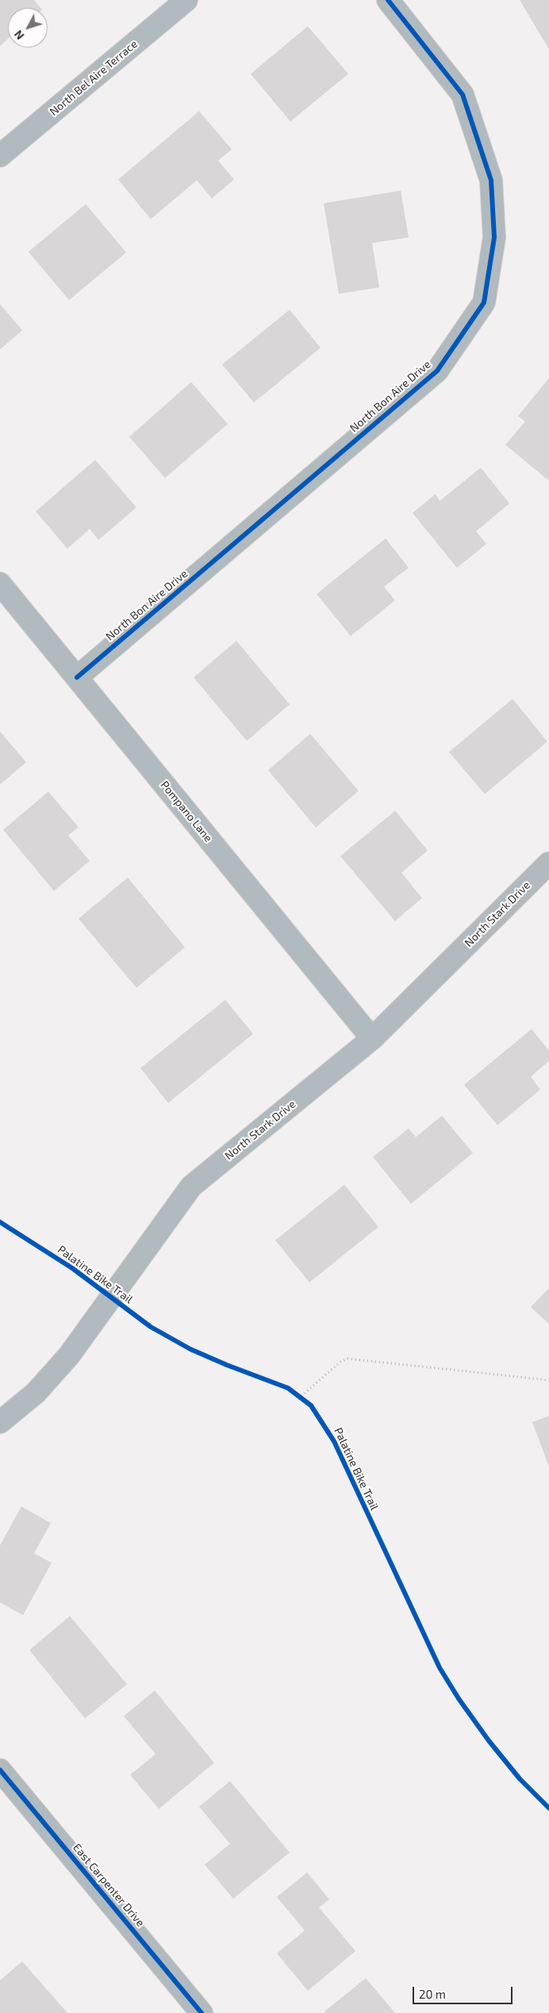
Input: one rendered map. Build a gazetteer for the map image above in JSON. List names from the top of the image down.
{
  "streets": {
    "street": [
      "North Bel Aire Terrace",
      "North Bon Aire Drive",
      "Pompano Lane",
      "North Stark Drive",
      "East Carpenter Drive"
    ],
    "cycle path": ["Palatine Bike Trail"]
  },
  "crossings": [
    ["North Bon Aire Drive", "Pompano Lane"],
    ["Pompano Lane", "North Stark Drive"]
  ],
  "scale_bar": "20 m",
  "north": "bottom left"
}
